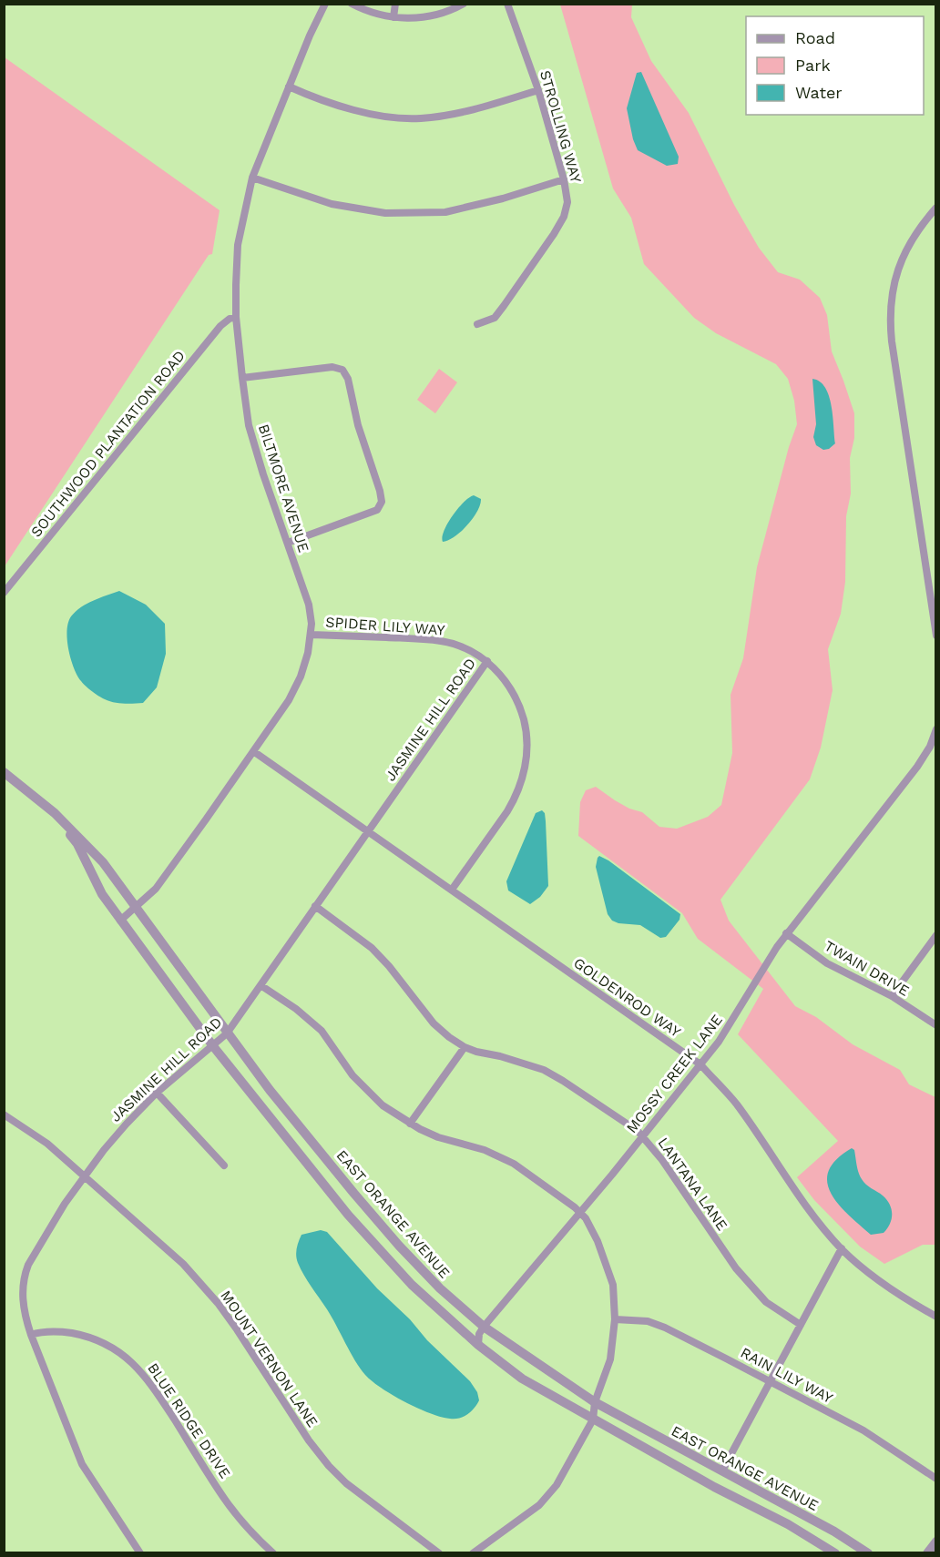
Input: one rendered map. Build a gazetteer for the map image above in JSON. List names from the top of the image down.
{
  "streets": {
    "street": [
      "STROLLING WAY",
      "SOUTHWOOD PLANTATION ROAD",
      "BILTMORE AVENUE",
      "SPIDER LILY WAY",
      "JASMINE HILL ROAD",
      "TWAIN DRIVE",
      "GOLDENROD WAY",
      "MOSSY CREEK LANE",
      "LANTANA LANE",
      "EAST ORANGE AVENUE",
      "MOUNT VERNON LANE",
      "RAIN LILY WAY",
      "BLUE RIDGE DRIVE"
    ]
  },
  "crossings": [
    ["SOUTHWOOD PLANTATION ROAD", "BILTMORE AVENUE"],
    ["BILTMORE AVENUE", "SPIDER LILY WAY"],
    ["BILTMORE AVENUE", "GOLDENROD WAY"],
    ["BILTMORE AVENUE", "EAST ORANGE AVENUE"],
    ["SPIDER LILY WAY", "JASMINE HILL ROAD"],
    ["SPIDER LILY WAY", "GOLDENROD WAY"],
    ["JASMINE HILL ROAD", "GOLDENROD WAY"],
    ["JASMINE HILL ROAD", "LANTANA LANE"],
    ["JASMINE HILL ROAD", "EAST ORANGE AVENUE"],
    ["JASMINE HILL ROAD", "MOUNT VERNON LANE"],
    ["JASMINE HILL ROAD", "BLUE RIDGE DRIVE"],
    ["TWAIN DRIVE", "MOSSY CREEK LANE"],
    ["GOLDENROD WAY", "MOSSY CREEK LANE"],
    ["MOSSY CREEK LANE", "LANTANA LANE"],
    ["MOSSY CREEK LANE", "EAST ORANGE AVENUE"]
  ],
  "legend": ["Road", "Park", "Water"]
}
